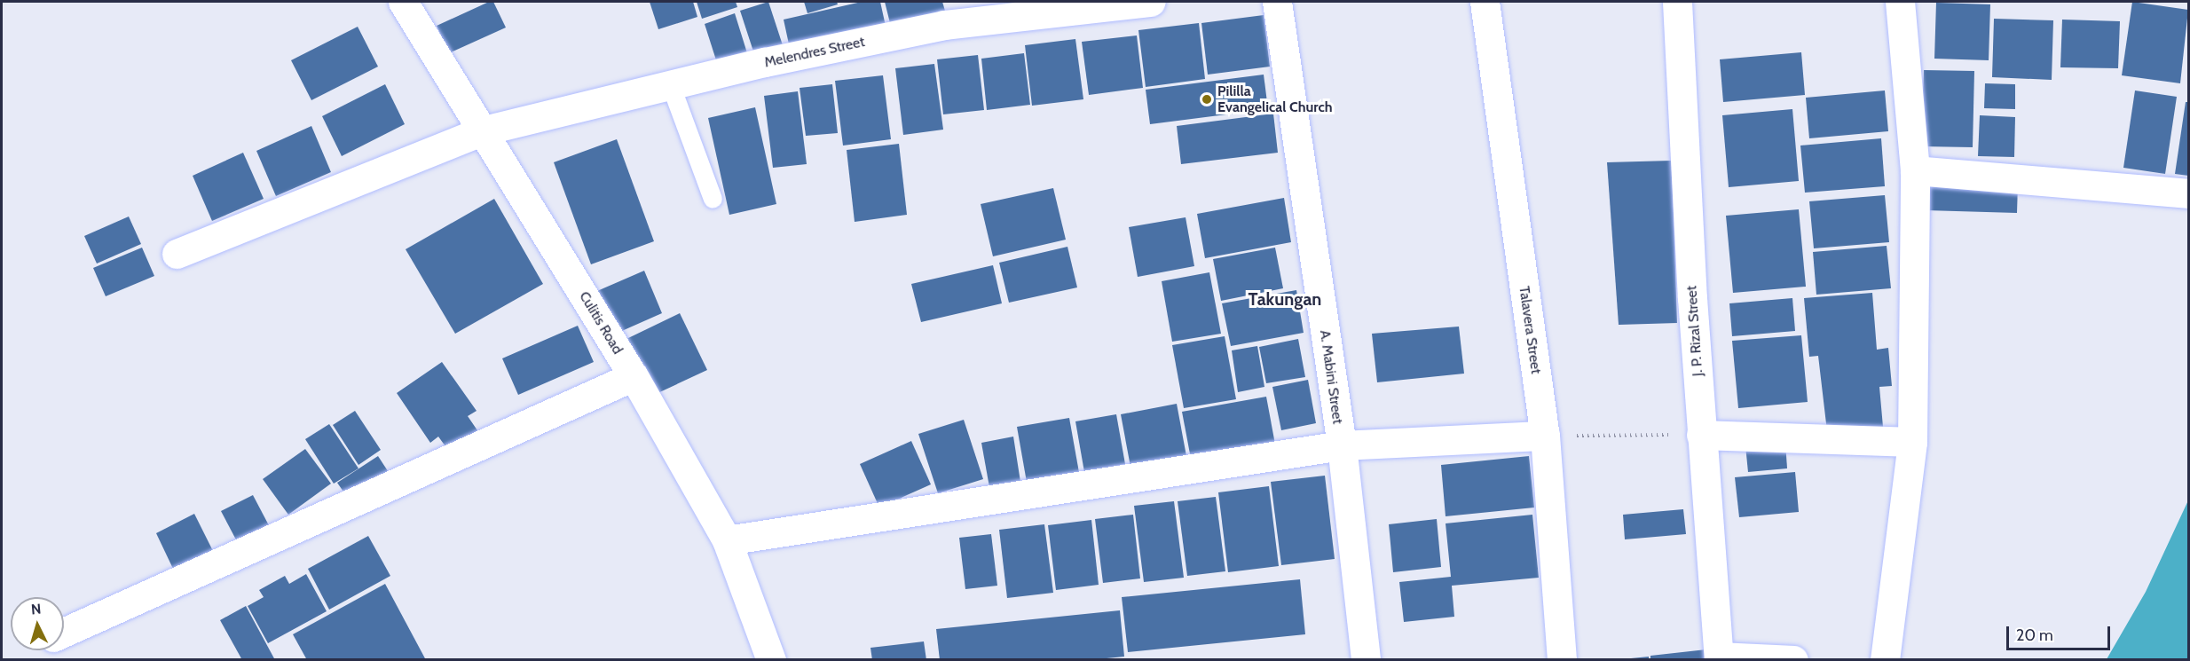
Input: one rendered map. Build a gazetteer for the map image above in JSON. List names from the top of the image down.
{
  "streets": {
    "street": [
      "Melendres Street",
      "Culitis Road",
      "Talavera Street",
      "J. P. Rizal Street",
      "A. Mabini Street"
    ]
  },
  "crossings": [
    ["Melendres Street", "Culitis Road"]
  ],
  "districts": ["Takungan"],
  "places": ["Pililla Evangelical Church"],
  "scale_bar": "20 m",
  "north": "top"
}
